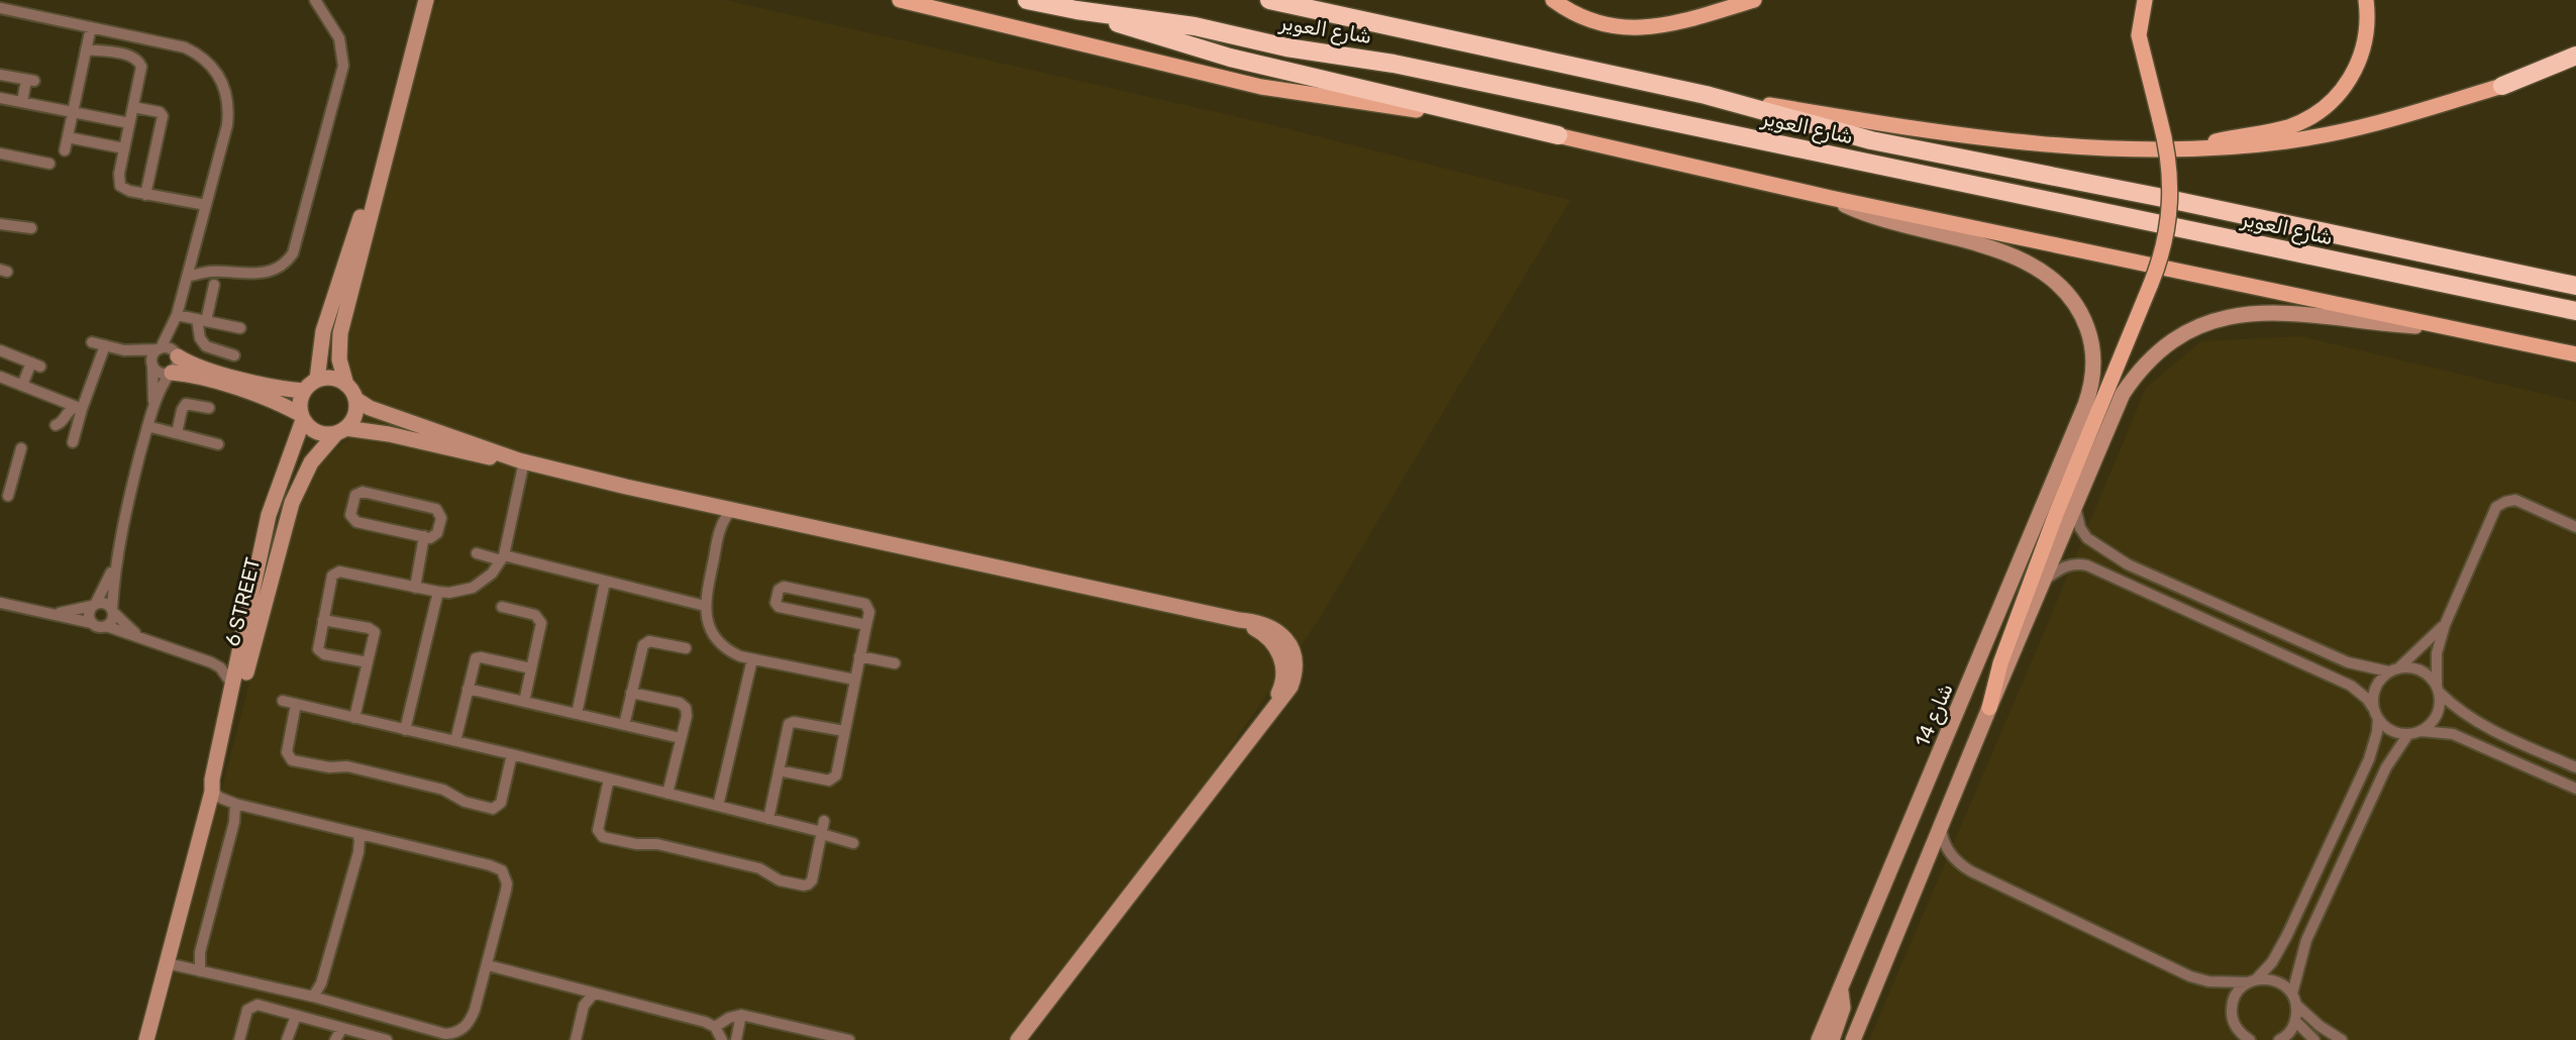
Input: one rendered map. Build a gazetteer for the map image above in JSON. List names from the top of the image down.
{
  "streets": {
    "highway": ["شارع العوير"],
    "street": ["6 STREET", "شارع 14"]
  }
}
